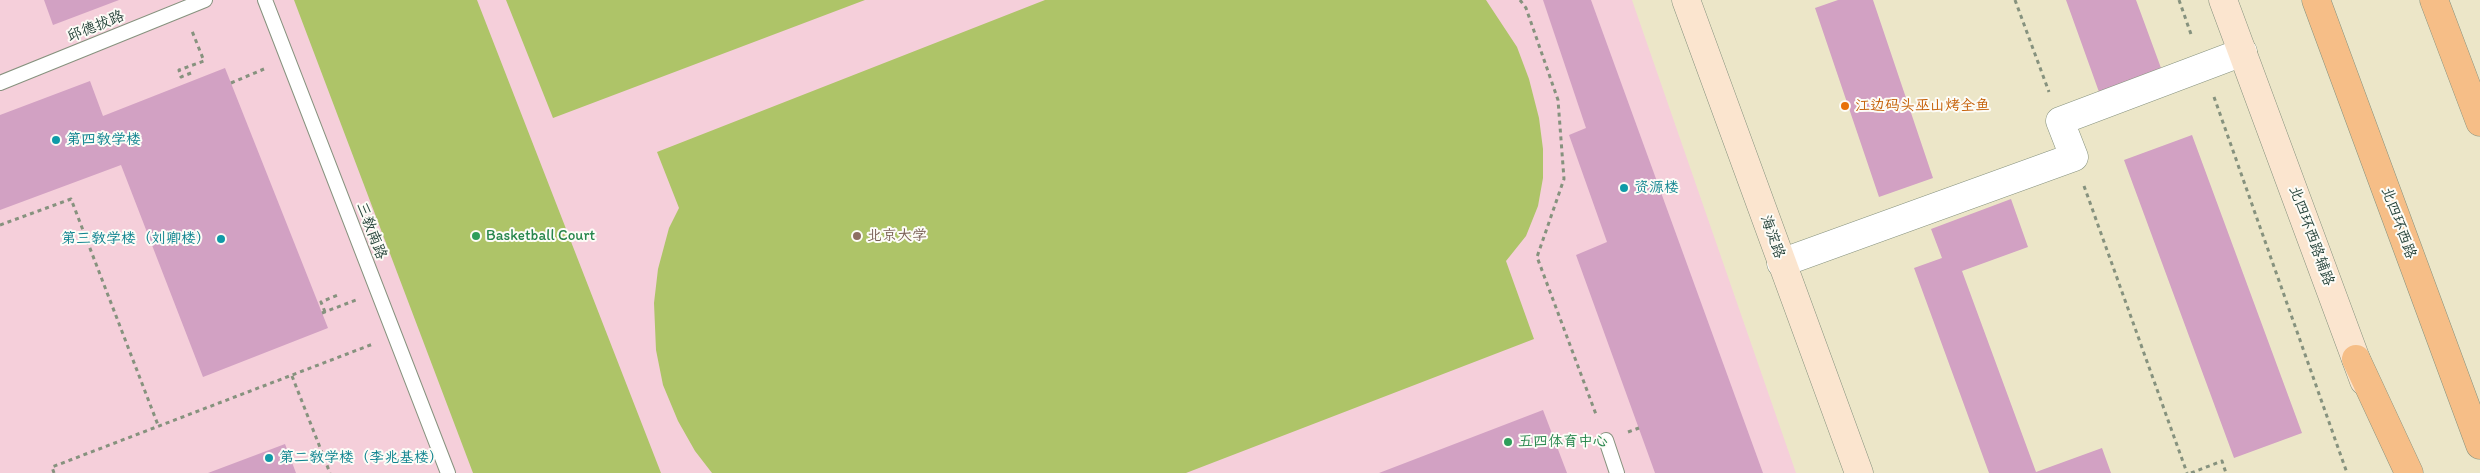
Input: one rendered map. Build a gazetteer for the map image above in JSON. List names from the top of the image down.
{
  "streets": {
    "highway": ["北四环西路"],
    "street": ["北四环西路辅路", "海淀路"],
    "lane": ["邱德拔路", "三教南路"]
  },
  "places": [
    "江边码头巫山烤全鱼",
    "第四教学楼",
    "资源楼",
    "Basketball Court",
    "北京大学",
    "第三教学楼（刘卿楼）",
    "五四体育中心",
    "第二教学楼（李兆基楼）"
  ]
}
